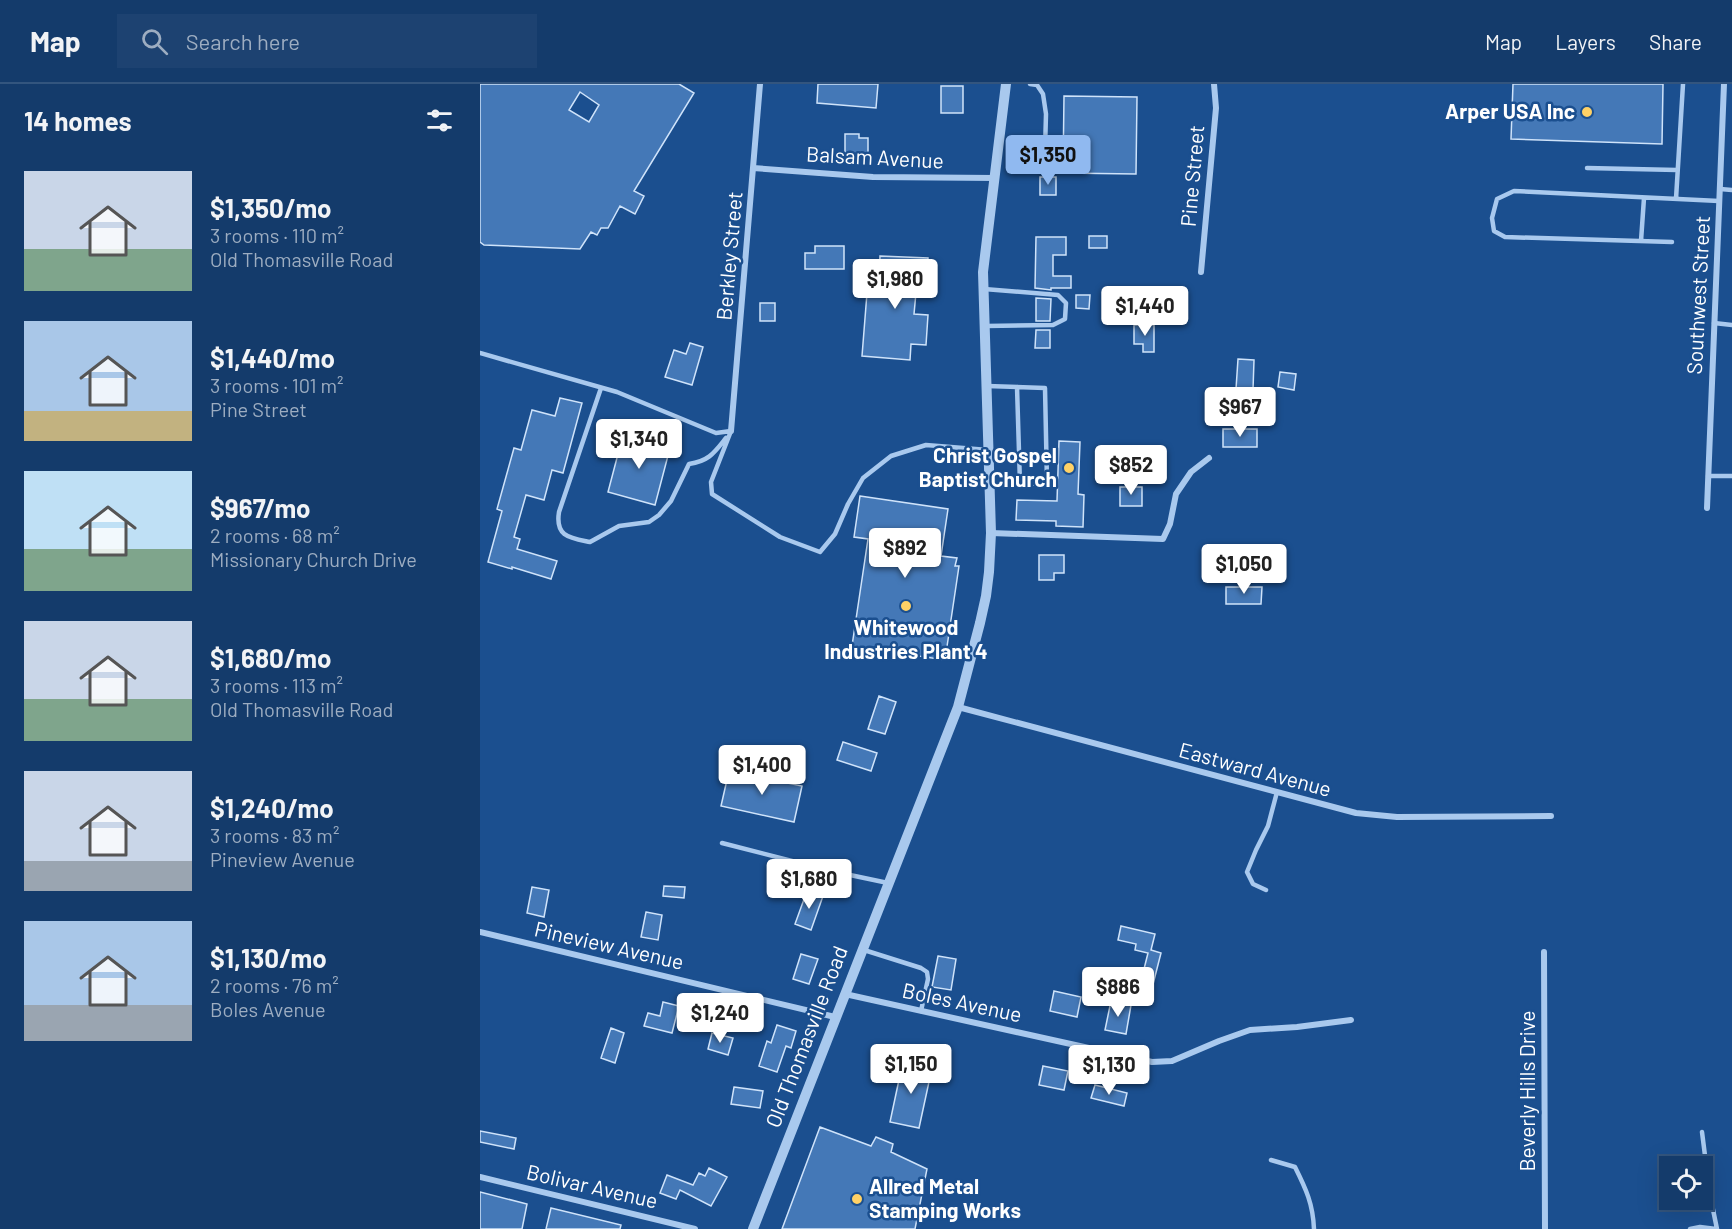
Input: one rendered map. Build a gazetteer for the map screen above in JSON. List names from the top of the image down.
{
  "streets": {
    "street": [
      "Balsam Avenue",
      "Pine Street",
      "Berkley Street",
      "Southwest Street",
      "Eastward Avenue",
      "Pineview Avenue",
      "Boles Avenue",
      "Old Thomasville Road",
      "Beverly Hills Drive",
      "Bolivar Avenue"
    ]
  },
  "crossings": [
    ["Balsam Avenue", "Berkley Street"],
    ["Balsam Avenue", "Old Thomasville Road"],
    ["Eastward Avenue", "Old Thomasville Road"],
    ["Pineview Avenue", "Old Thomasville Road"],
    ["Boles Avenue", "Old Thomasville Road"]
  ],
  "places": [
    "Arper USA Inc",
    "Christ Gospel Baptist Church",
    "Whitewood Industries Plant 4",
    "Allred Metal Stamping Works"
  ],
  "page": {
    "header": "Map",
    "search": "Search here",
    "nav": ["Map", "Layers", "Share"],
    "heading": "14 homes",
    "price": [
      "$1,350",
      "$1,980",
      "$1,440",
      "$967",
      "$1,340",
      "$852",
      "$892",
      "$1,050",
      "$1,400",
      "$1,680",
      "$886",
      "$1,240",
      "$1,150",
      "$1,130"
    ],
    "list": [
      {
        "name": "$1,350/mo",
        "note": "3 rooms · 110 m² · Old Thomasville Road"
      },
      {
        "name": "$1,440/mo",
        "note": "3 rooms · 101 m² · Pine Street"
      },
      {
        "name": "$967/mo",
        "note": "2 rooms · 68 m² · Missionary Church Drive"
      },
      {
        "name": "$1,680/mo",
        "note": "3 rooms · 113 m² · Old Thomasville Road"
      },
      {
        "name": "$1,240/mo",
        "note": "3 rooms · 83 m² · Pineview Avenue"
      },
      {
        "name": "$1,130/mo",
        "note": "2 rooms · 76 m² · Boles Avenue"
      }
    ]
  }
}
